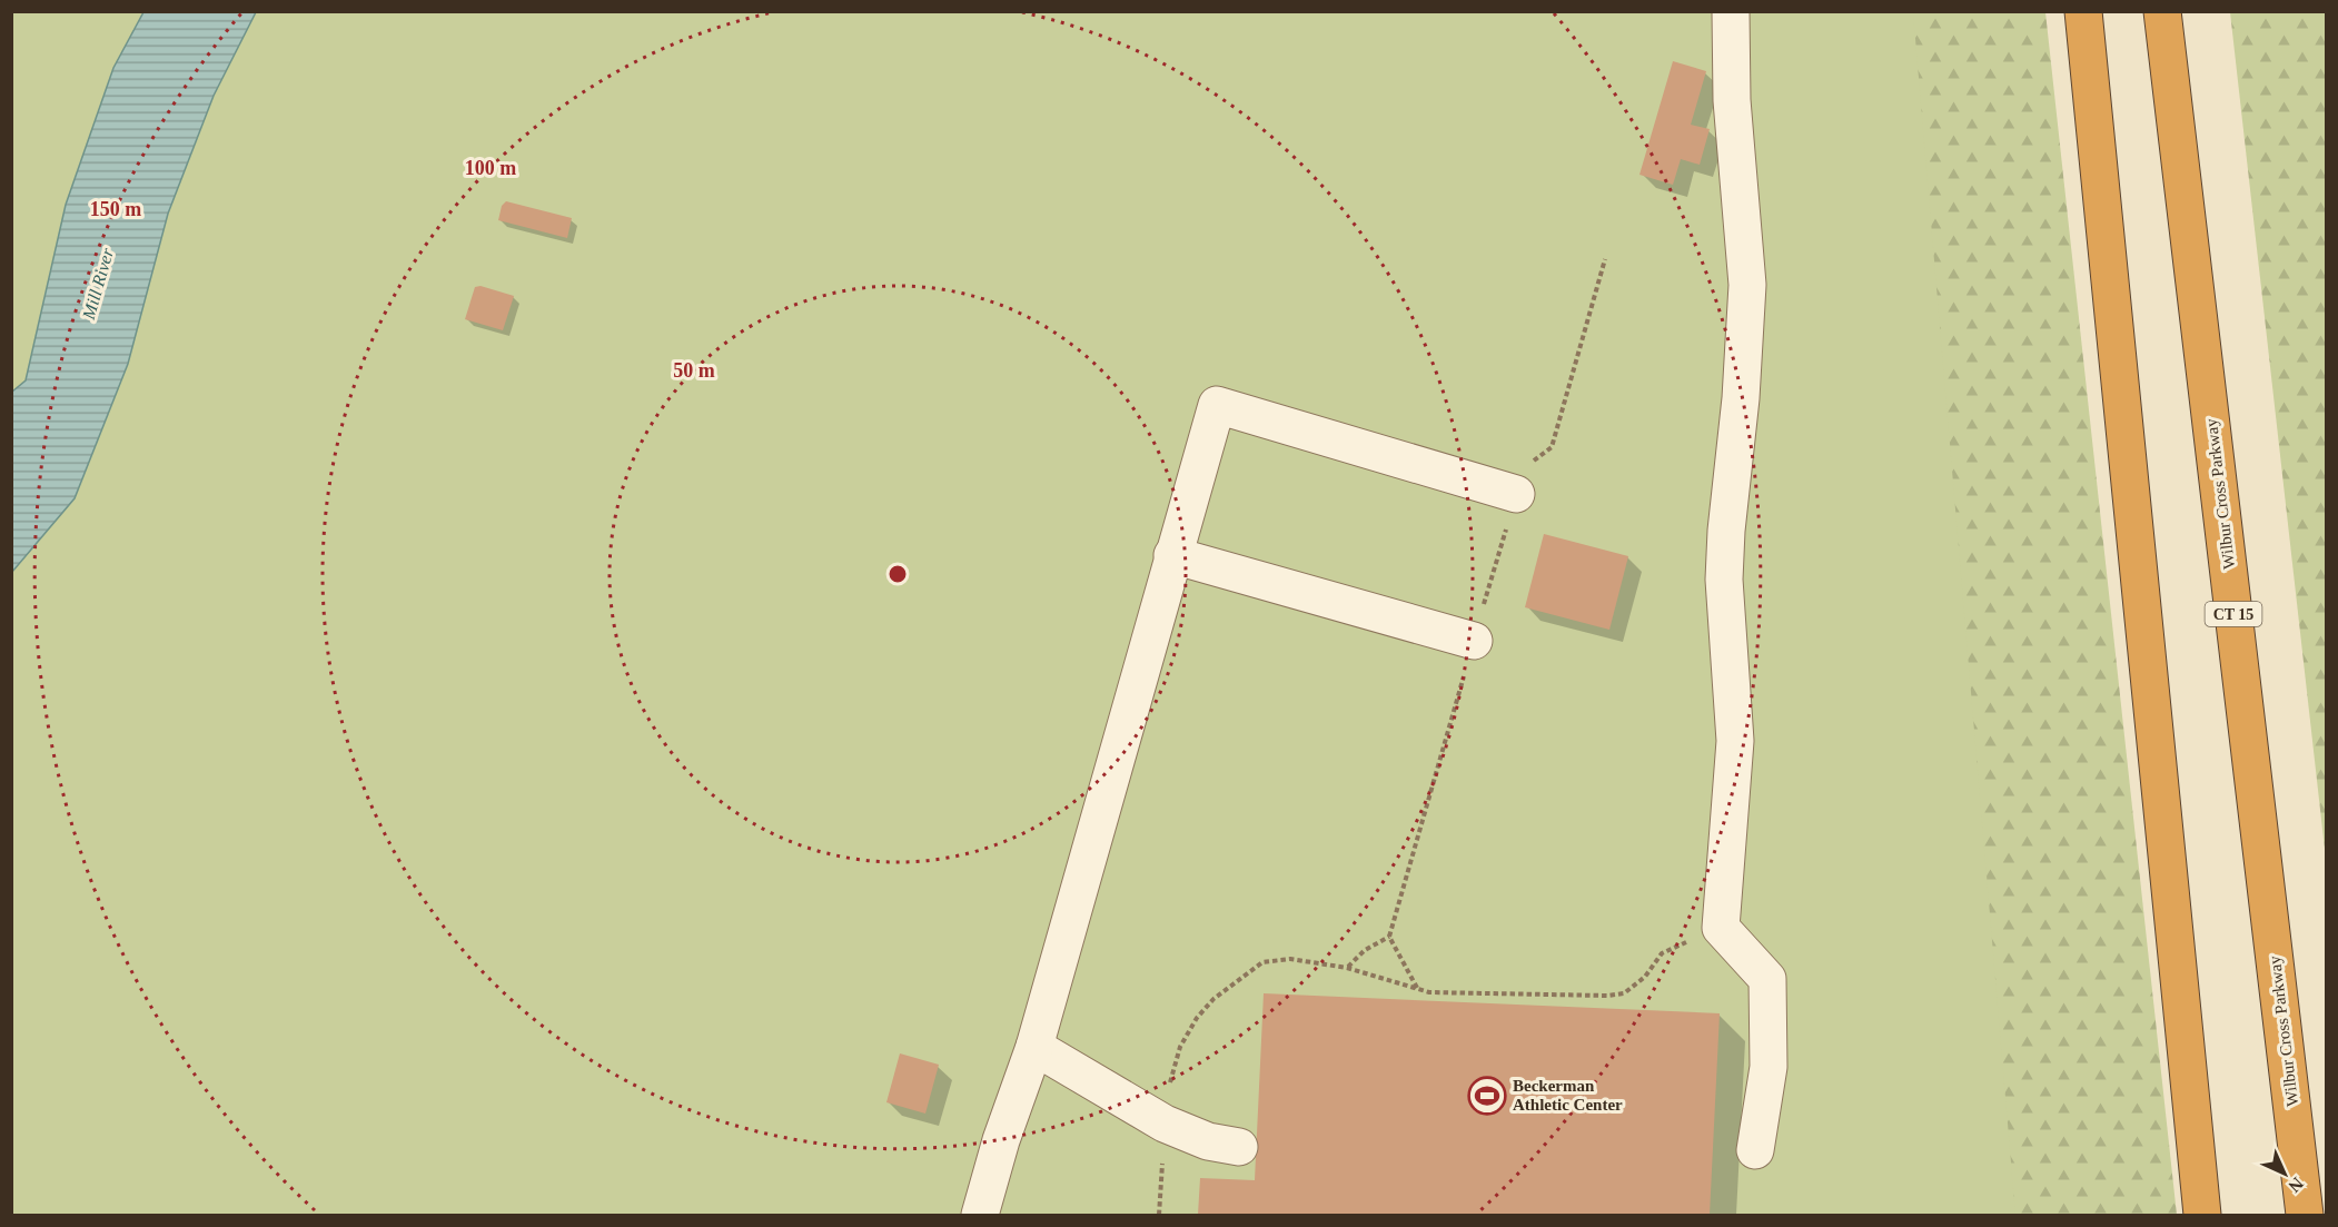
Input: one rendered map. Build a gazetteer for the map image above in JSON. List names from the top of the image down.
{
  "streets": {
    "highway": ["Wilbur Cross Parkway", "CT 15"]
  },
  "water": ["Mill River"],
  "places": {
    "sports": ["Beckerman Athletic Center"]
  },
  "north": "bottom right",
  "rings": ["100 m", "150 m", "50 m"]
}
